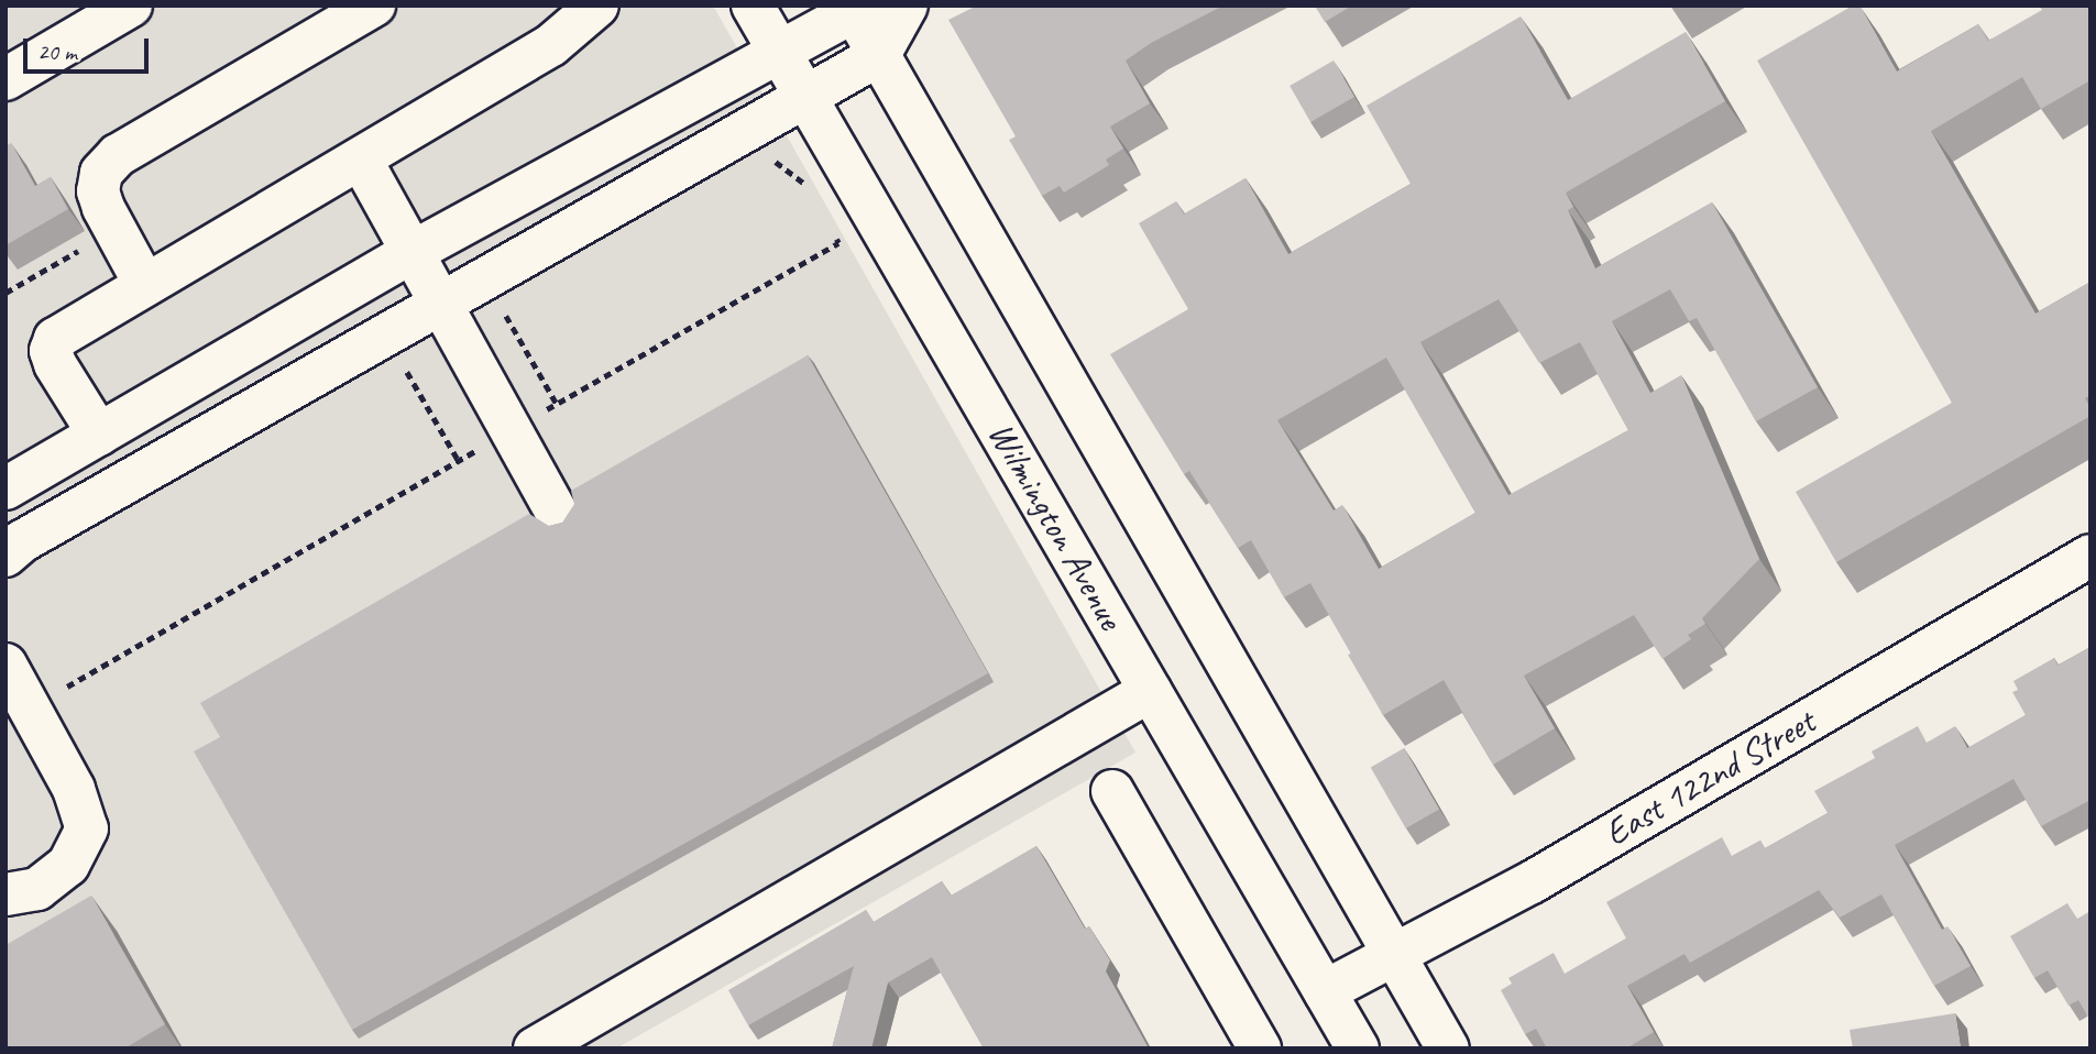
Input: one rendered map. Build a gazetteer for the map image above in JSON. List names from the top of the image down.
{
  "streets": {
    "main road": ["Wilmington Avenue", "East 122nd Street"]
  },
  "crossings": [
    ["Wilmington Avenue", "East 122nd Street"]
  ],
  "scale_bar": "20 m"
}
